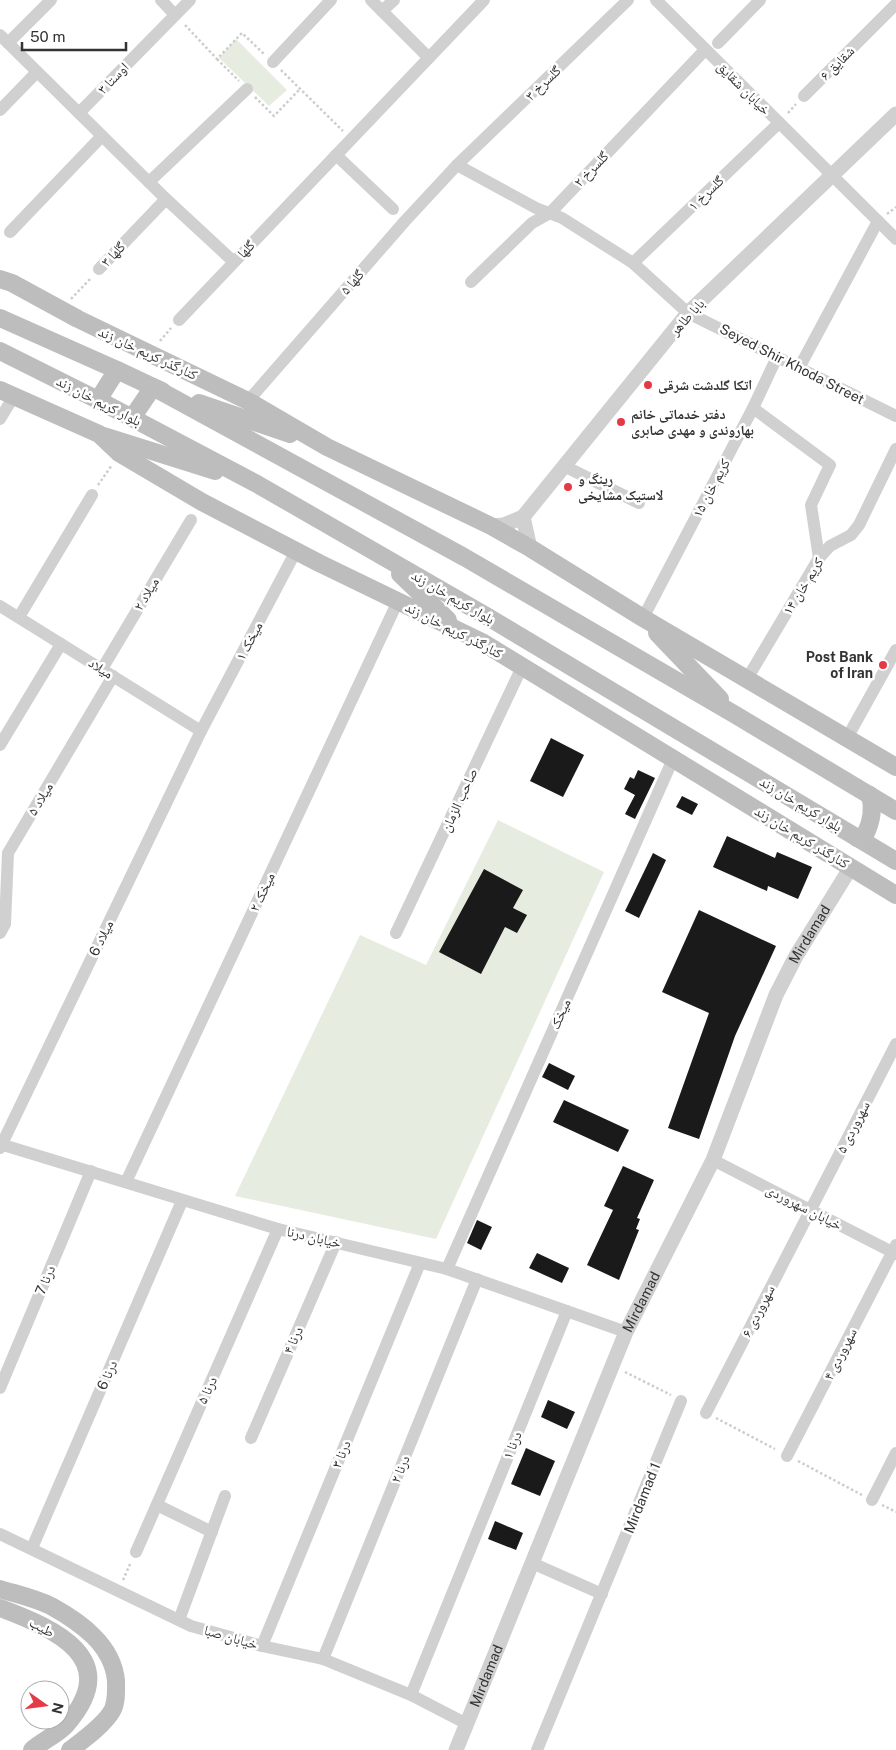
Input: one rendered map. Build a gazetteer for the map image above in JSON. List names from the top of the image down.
{
  "streets": {
    "main road": ["کنارگذر کریم خان زند", "بلوار کریم خان زند", "طیب"],
    "street": [
      "شقایق ۶",
      "اوستا ۳",
      "گلسرخ ۳",
      "خیابان شقایق",
      "گلسرخ ۲",
      "گلسرخ ۱",
      "گلها",
      "گلها ۳",
      "گلها ۵",
      "بابا طاهر",
      "Seyed Shir Khoda Street",
      "کریم خان ۱۵",
      "کریم خان ۱۴",
      "میلاد ۲",
      "میخک ۱",
      "میلاد",
      "میلاد ۵",
      "صاحب الزمان",
      "میخک ۲",
      "Mirdamad",
      "میلاد 6",
      "میخک",
      "سهروردی ۵",
      "خیابان سهروردی",
      "خیابان درنا",
      "درنا 7",
      "سهروردی ۶",
      "درنا ۴",
      "سهروردی ۴",
      "درنا 6",
      "درنا ۵",
      "درنا ۱",
      "درنا ۳",
      "درنا ۲",
      "Mirdamad 1",
      "خیابان صبا"
    ]
  },
  "crossings": [
    ["اوستا ۳", "گلها"],
    ["گلسرخ ۳", "گلها ۵"],
    ["گلسرخ ۳", "Seyed Shir Khoda Street"],
    ["خیابان شقایق", "گلسرخ ۲"],
    ["خیابان شقایق", "گلسرخ ۱"],
    ["خیابان شقایق", "بابا طاهر"],
    ["گلسرخ ۲", "Seyed Shir Khoda Street"],
    ["گلسرخ ۱", "Seyed Shir Khoda Street"],
    ["گلها", "گلها ۳"],
    ["گلها ۳", "کنارگذر کریم خان زند"],
    ["گلها ۵", "کنارگذر کریم خان زند"],
    ["گلها ۵", "Seyed Shir Khoda Street"],
    ["بابا طاهر", "Seyed Shir Khoda Street"],
    ["کنارگذر کریم خان زند", "کریم خان ۱۵"],
    ["کنارگذر کریم خان زند", "کریم خان ۱۴"],
    ["کنارگذر کریم خان زند", "میخک ۱"],
    ["کنارگذر کریم خان زند", "صاحب الزمان"],
    ["کنارگذر کریم خان زند", "میخک ۲"],
    ["کنارگذر کریم خان زند", "Mirdamad"],
    ["کنارگذر کریم خان زند", "میخک"],
    ["Seyed Shir Khoda Street", "کریم خان ۱۵"],
    ["میلاد ۲", "میلاد"],
    ["میخک ۱", "میلاد"],
    ["میخک ۱", "میلاد 6"],
    ["میلاد", "میلاد ۵"],
    ["میلاد", "میلاد 6"],
    ["میخک ۲", "خیابان درنا"],
    ["Mirdamad", "خیابان سهروردی"],
    ["Mirdamad", "خیابان درنا"],
    ["Mirdamad", "خیابان صبا"],
    ["میلاد 6", "خیابان درنا"],
    ["میخک", "خیابان درنا"],
    ["سهروردی ۵", "خیابان سهروردی"],
    ["سهروردی ۵", "سهروردی ۶"],
    ["خیابان سهروردی", "سهروردی ۶"],
    ["خیابان سهروردی", "سهروردی ۴"],
    ["خیابان درنا", "درنا 7"],
    ["خیابان درنا", "درنا ۴"],
    ["خیابان درنا", "درنا 6"],
    ["خیابان درنا", "درنا ۵"],
    ["خیابان درنا", "درنا ۱"],
    ["خیابان درنا", "درنا ۳"],
    ["خیابان درنا", "درنا ۲"],
    ["درنا 6", "خیابان صبا"],
    ["درنا ۱", "خیابان صبا"],
    ["درنا ۳", "خیابان صبا"],
    ["درنا ۲", "خیابان صبا"]
  ],
  "places": [
    "اتکا گلدشت شرقی",
    "دفتر خدماتی خانم بهاروندی و مهدی صابری",
    "رینگ و لاستیک مشایخی",
    "Post Bank of Iran"
  ],
  "scale_bar": "50 m",
  "north": "right"
}
